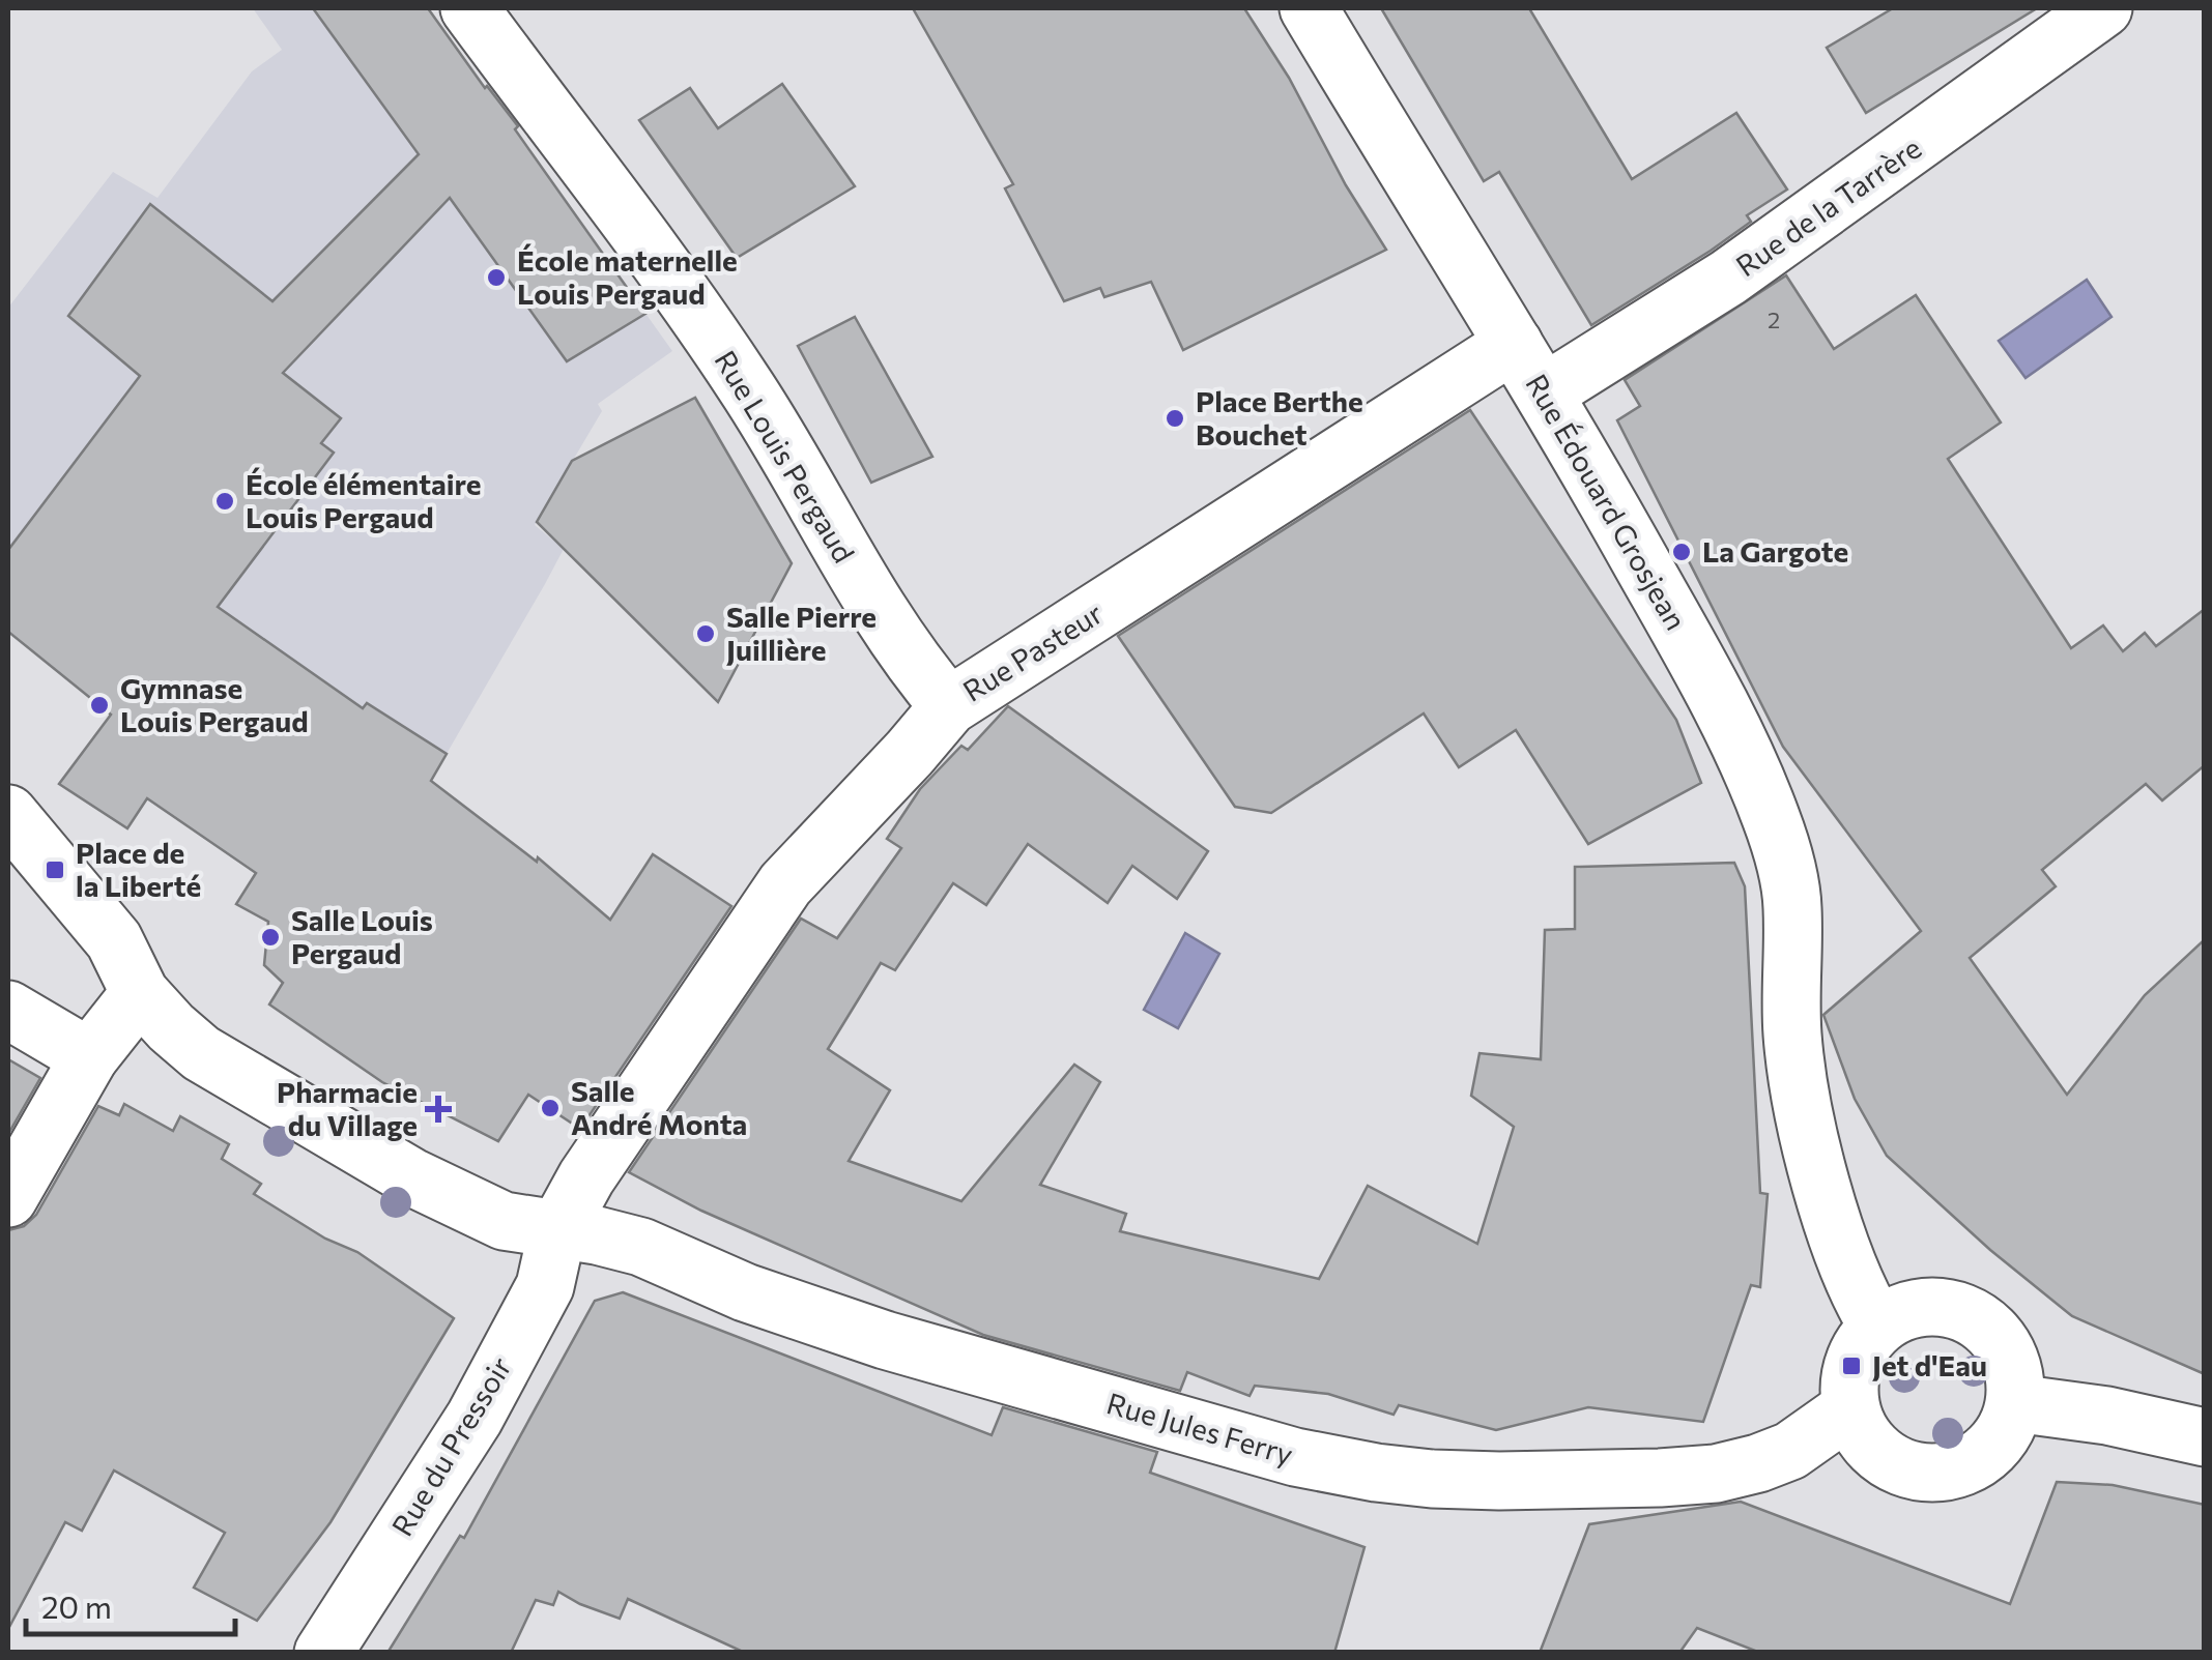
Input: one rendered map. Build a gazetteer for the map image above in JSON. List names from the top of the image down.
{
  "streets": {
    "street": [
      "Rue de la Tarrère",
      "Rue Louis Pergaud",
      "Rue Édouard Grosjean",
      "Rue Pasteur",
      "Rue Jules Ferry",
      "Rue du Pressoir"
    ]
  },
  "crossings": [
    ["Rue de la Tarrère", "Rue Édouard Grosjean"],
    ["Rue Louis Pergaud", "Rue Pasteur"],
    ["Rue Édouard Grosjean", "Rue Pasteur"],
    ["Rue Édouard Grosjean", "Rue Jules Ferry"],
    ["Rue Pasteur", "Rue Jules Ferry"],
    ["Rue Pasteur", "Rue du Pressoir"],
    ["Rue Jules Ferry", "Rue du Pressoir"]
  ],
  "places": {
    "other": [
      "École maternelle Louis Pergaud",
      "Place Berthe Bouchet",
      "École élémentaire Louis Pergaud",
      "La Gargote",
      "Salle Pierre Juillière",
      "Gymnase Louis Pergaud",
      "Salle Louis Pergaud",
      "Salle André Monta"
    ],
    "transit": ["Place de la Liberté", "Jet d'Eau"],
    "health": ["Pharmacie du Village"]
  },
  "house_numbers": ["2"],
  "scale_bar": "20 m"
}
